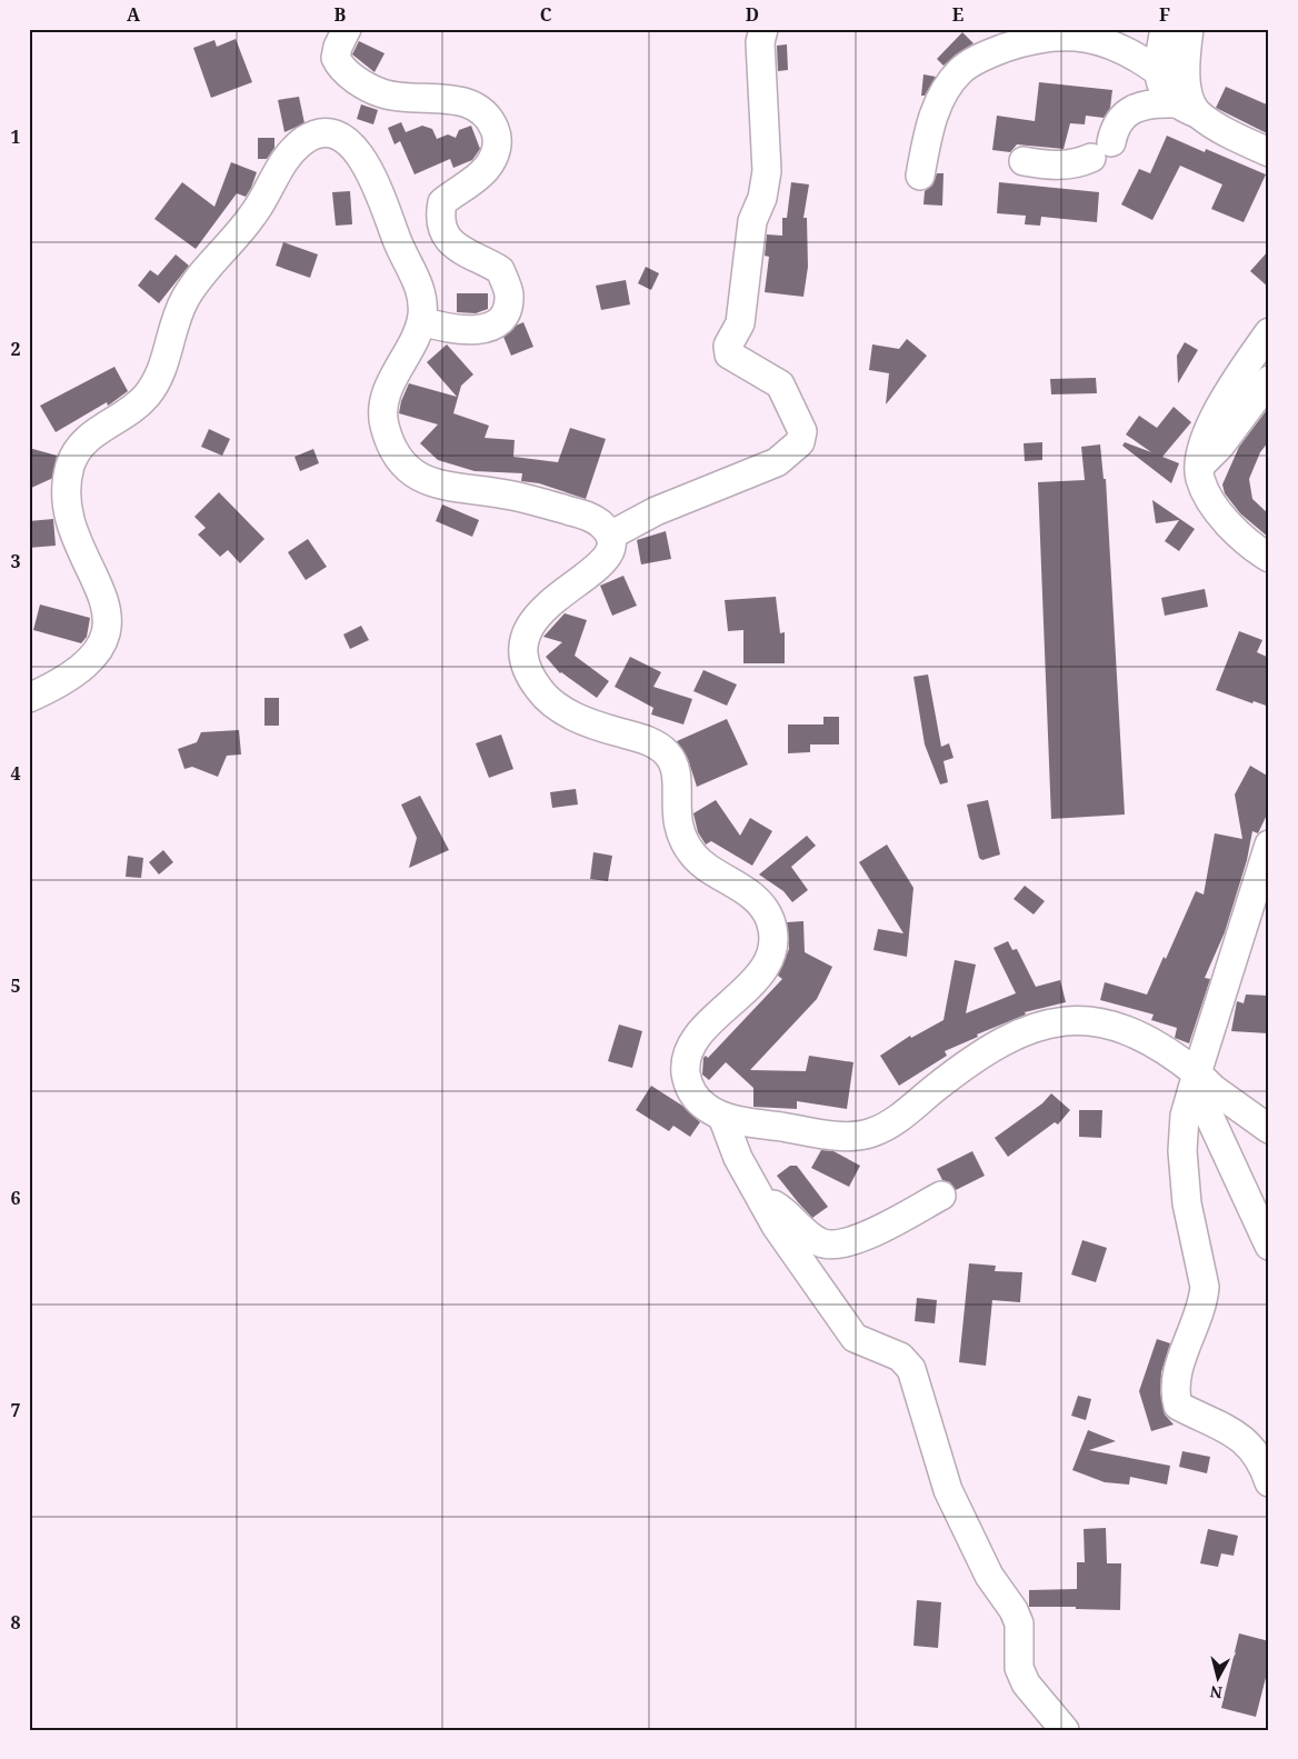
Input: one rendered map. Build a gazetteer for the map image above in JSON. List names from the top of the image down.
{
  "north": "bottom",
  "grid": {
    "columns": [
      "A",
      "B",
      "C",
      "D",
      "E",
      "F"
    ],
    "rows": [
      "1",
      "2",
      "3",
      "4",
      "5",
      "6",
      "7",
      "8"
    ]
  }
}
